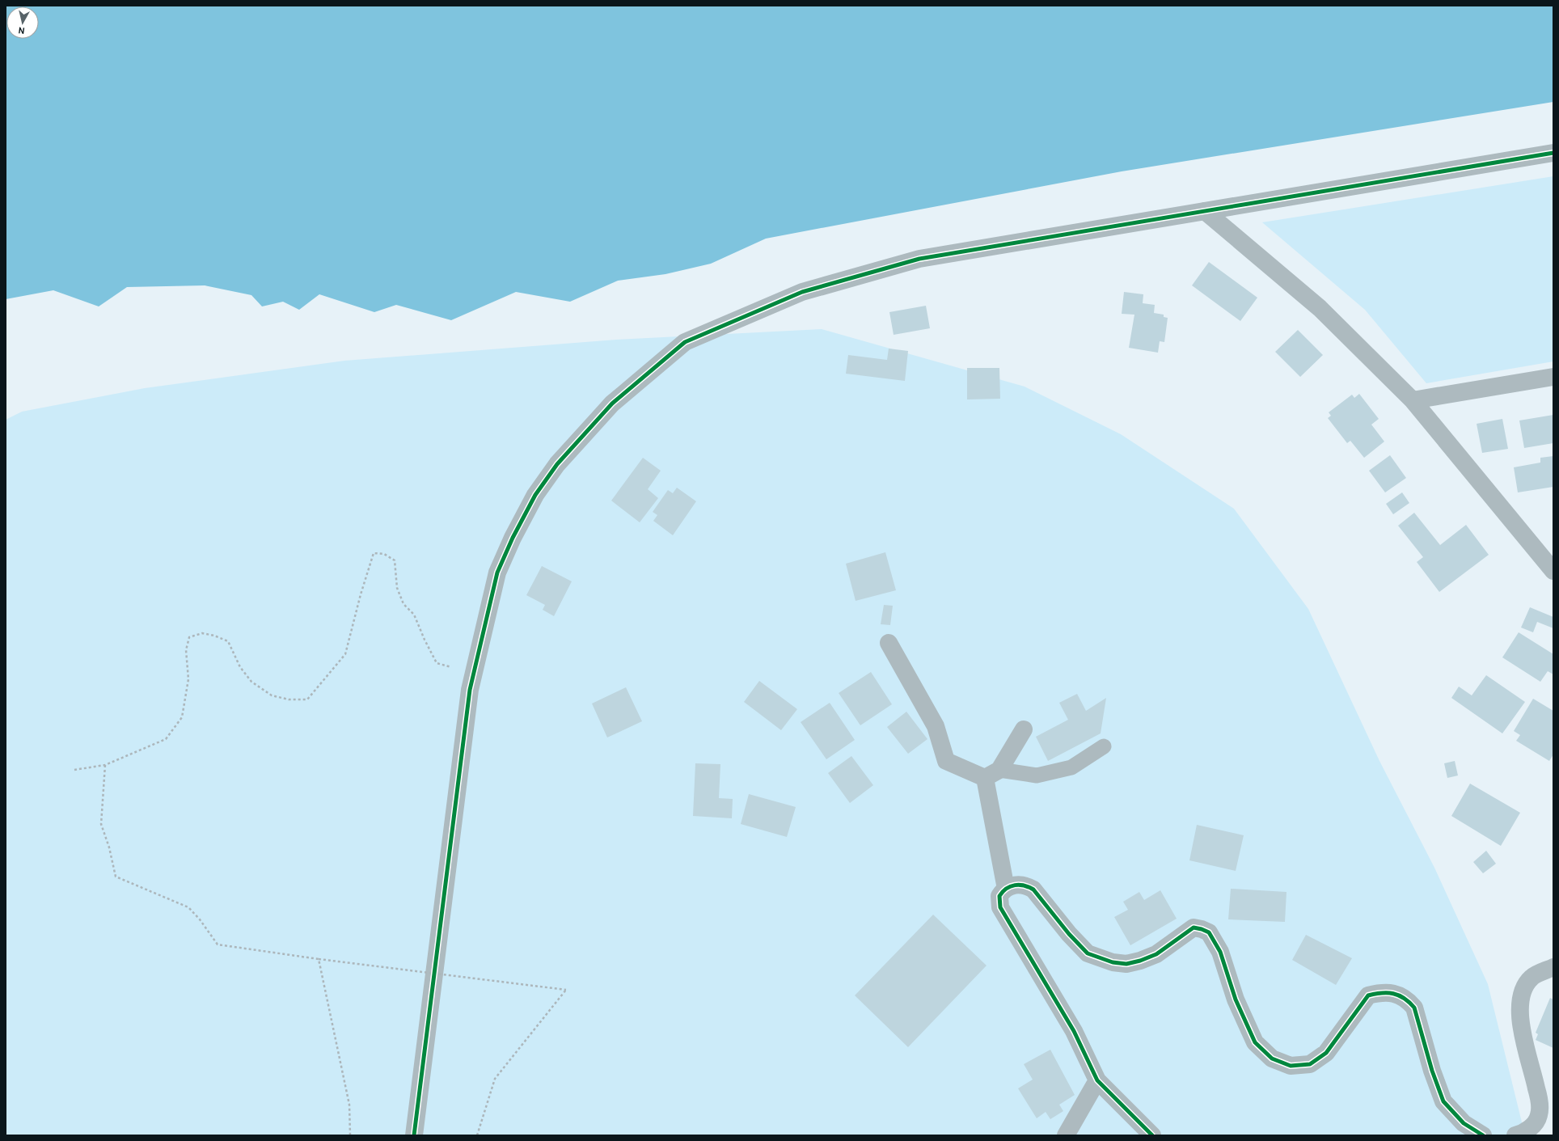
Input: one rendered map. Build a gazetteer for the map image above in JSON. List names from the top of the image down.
{
  "north": "bottom"
}
